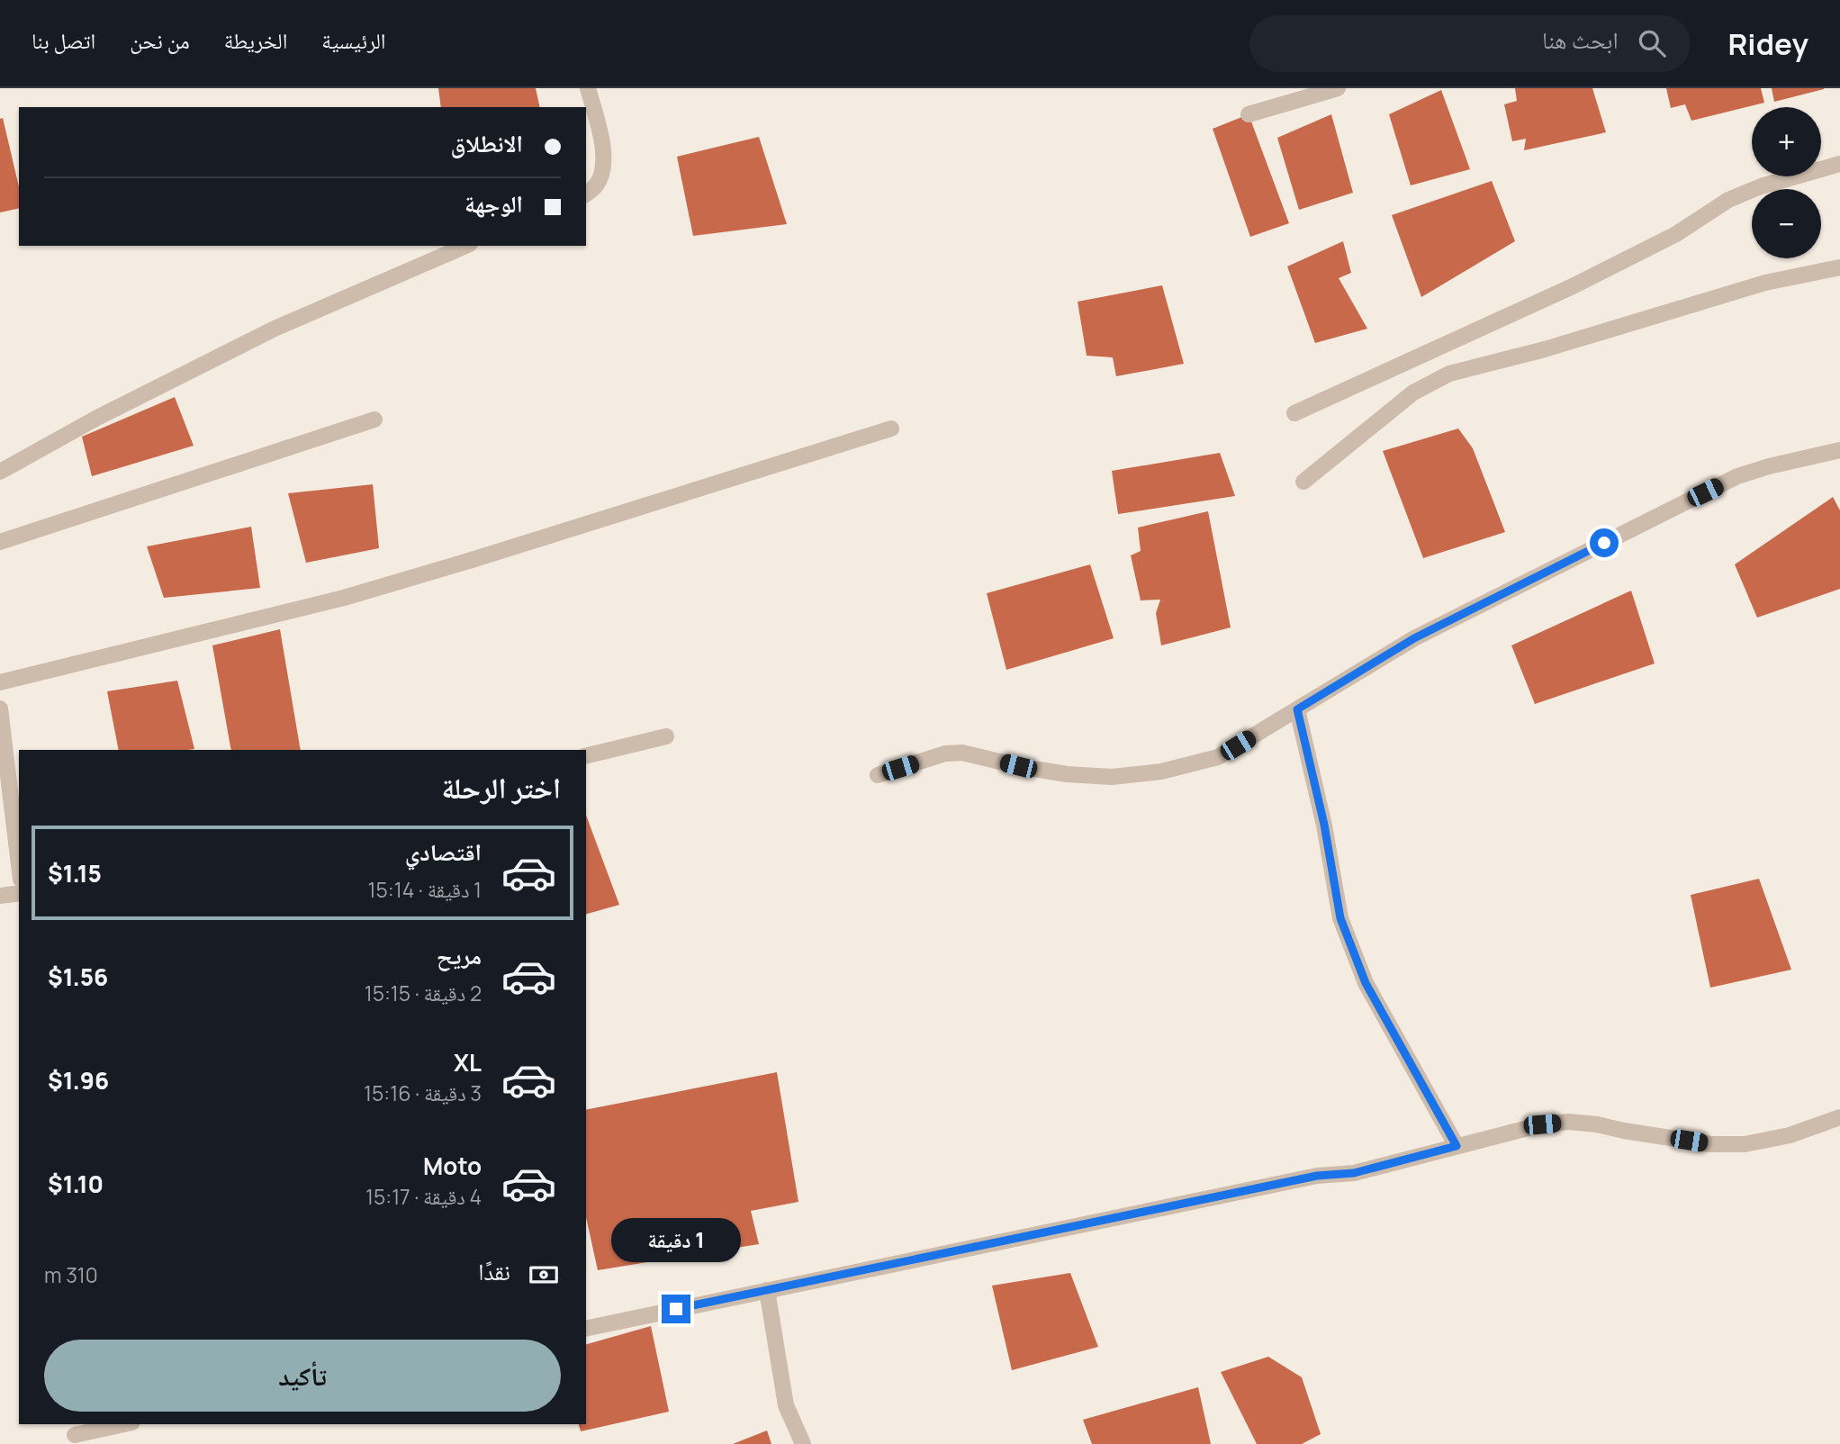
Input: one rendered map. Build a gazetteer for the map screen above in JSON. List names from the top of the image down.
{
  "page": {
    "header": "Ridey",
    "search": "ابحث هنا",
    "nav": [
      "الرئيسية",
      "الخريطة",
      "من نحن",
      "اتصل بنا"
    ],
    "map_buttons": ["+", "−"],
    "banner": ["الانطلاق", "الوجهة"],
    "heading": "اختر الرحلة",
    "list": [
      {
        "name": "اقتصادي",
        "note": "1 دقيقة · 15:14",
        "value": "$1.15"
      },
      {
        "name": "مريح",
        "note": "2 دقيقة · 15:15",
        "value": "$1.56"
      },
      {
        "name": "XL",
        "note": "3 دقيقة · 15:16",
        "value": "$1.96"
      },
      {
        "name": "Moto",
        "note": "4 دقيقة · 15:17",
        "value": "$1.10"
      }
    ],
    "bubble": "1 دقيقة",
    "pay": ["نقدًا", "310 m"],
    "buttons": "تأكيد"
  }
}
